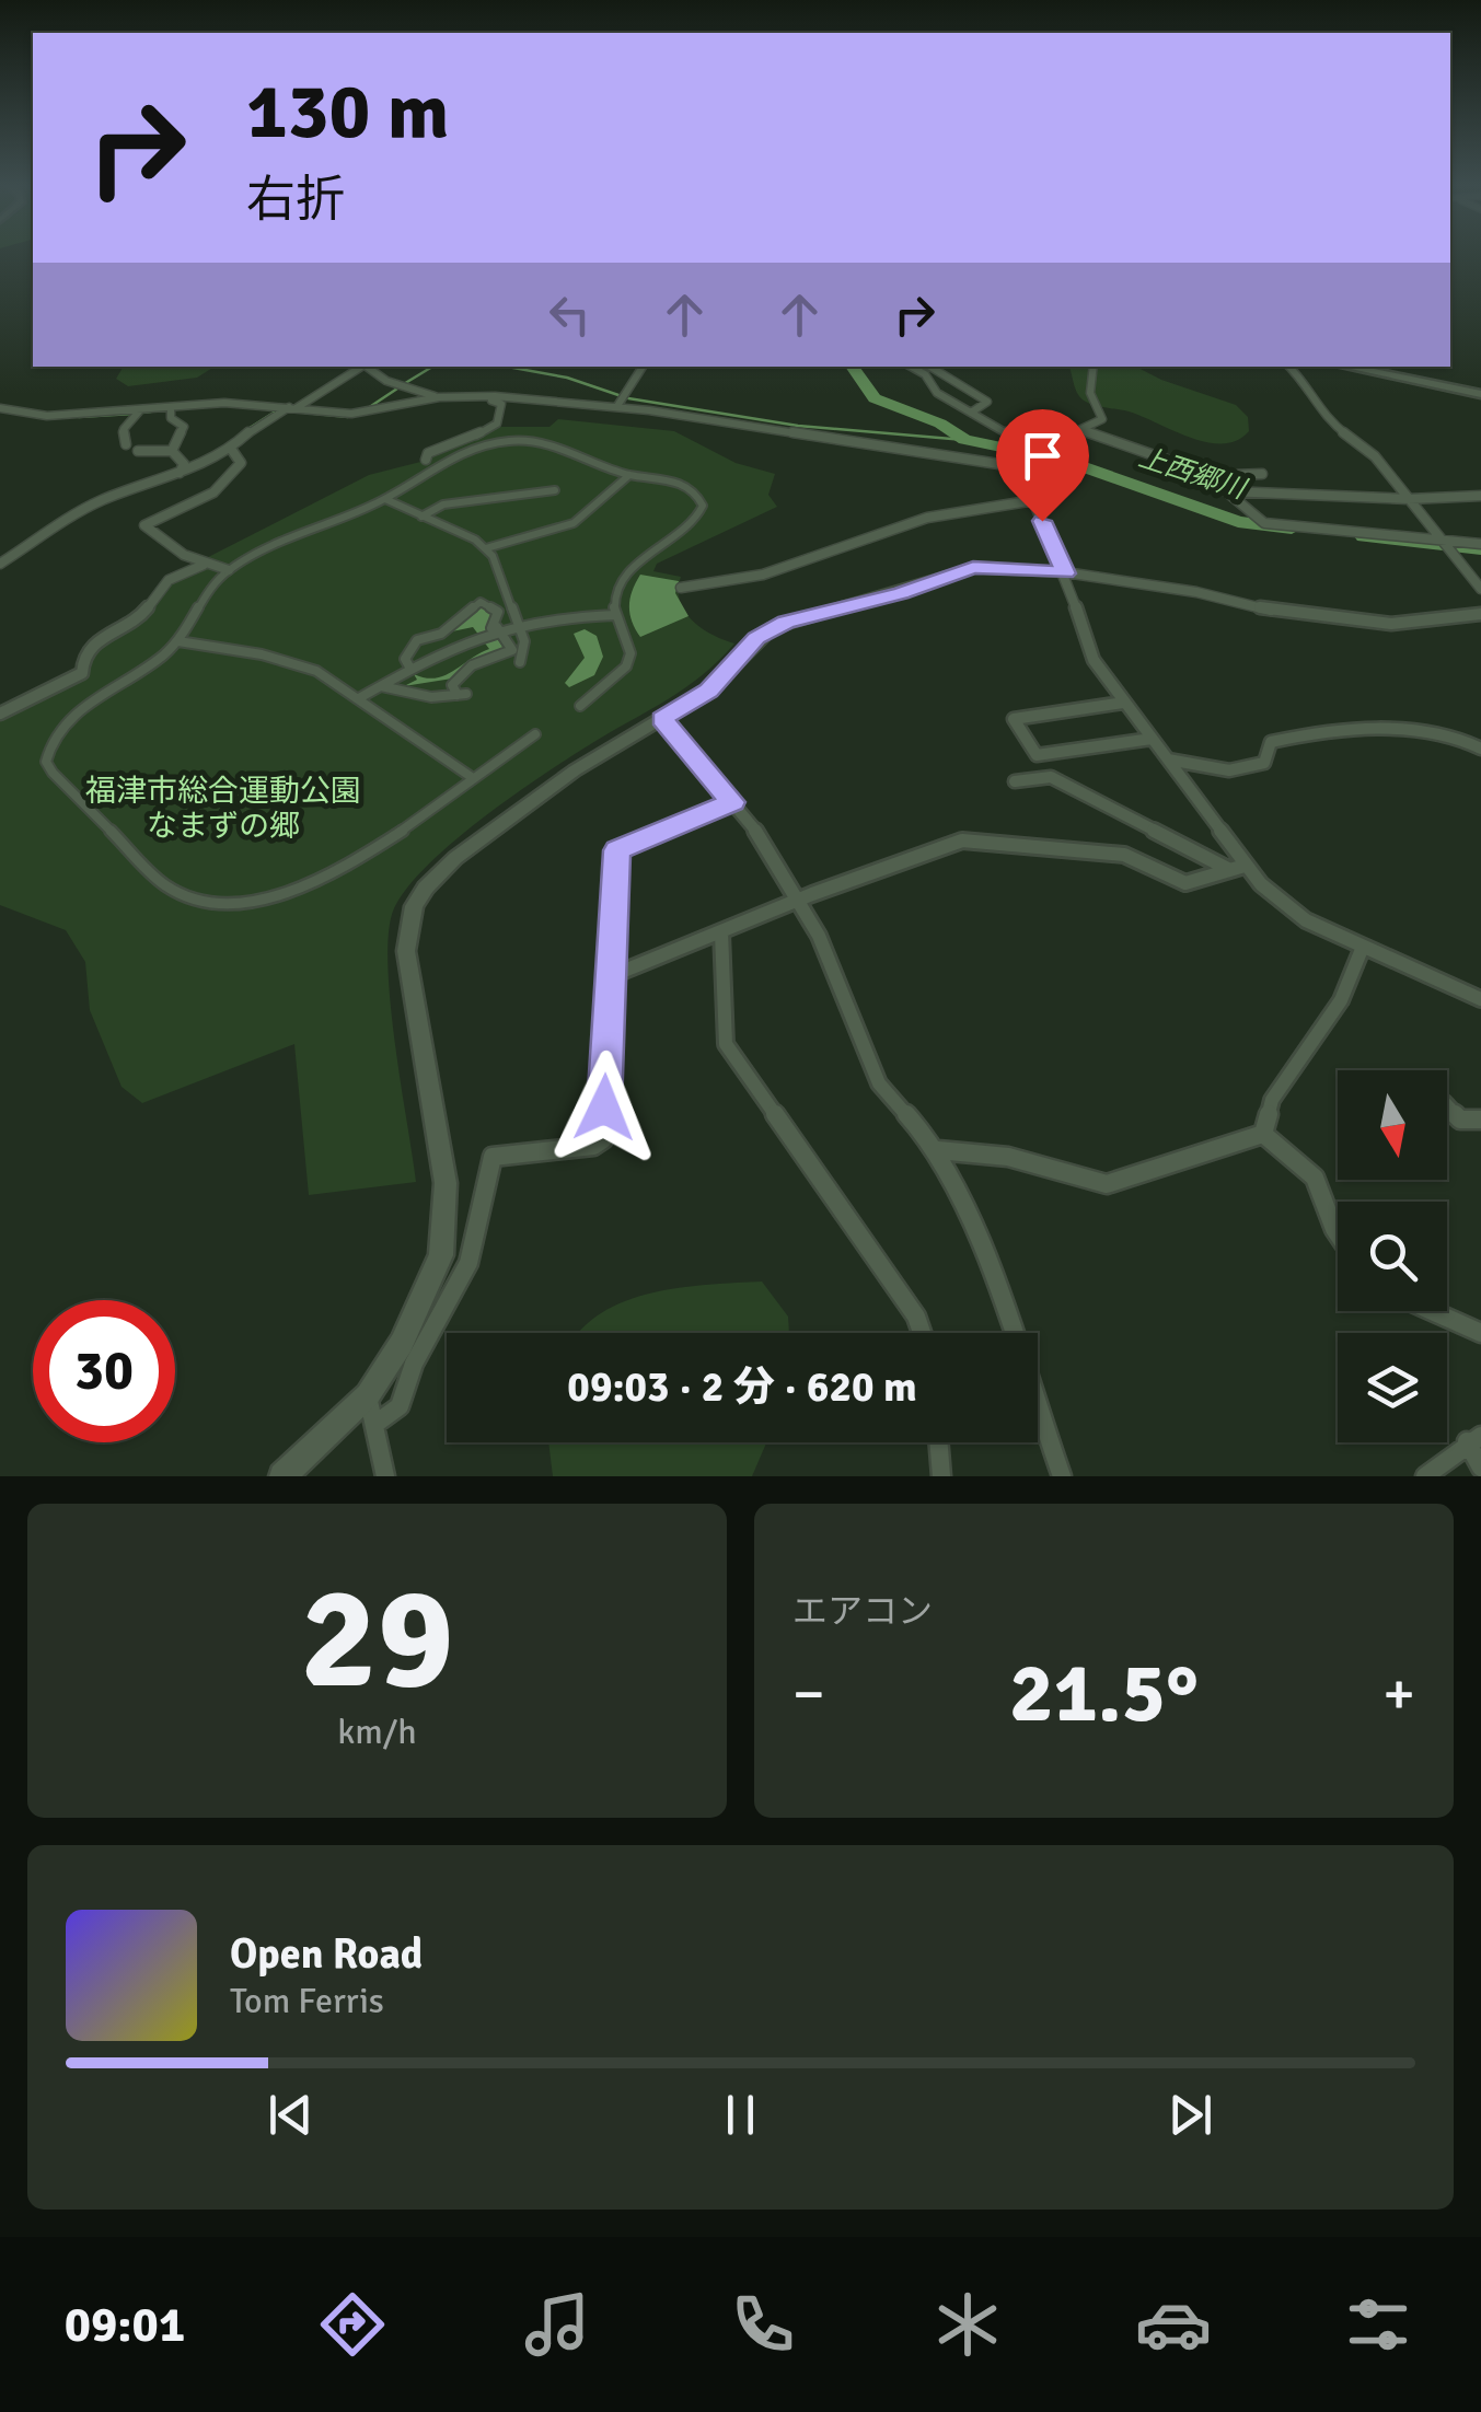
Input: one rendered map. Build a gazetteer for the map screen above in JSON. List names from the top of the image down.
{
  "water": ["上西郷川"],
  "parks": ["福津市総合運動公園 なまずの郷"],
  "north": "bottom",
  "page": {
    "turn": ["130 m", "右折"],
    "limit": "30",
    "trip": "09:03 · 2 分 · 620 m",
    "tile": [
      ["29", "km/h"],
      "エアコン"
    ],
    "heat": ["−", "21.5°", "+"],
    "song": ["Open Road", "Tom Ferris"],
    "tabs": "09:01"
  }
}
